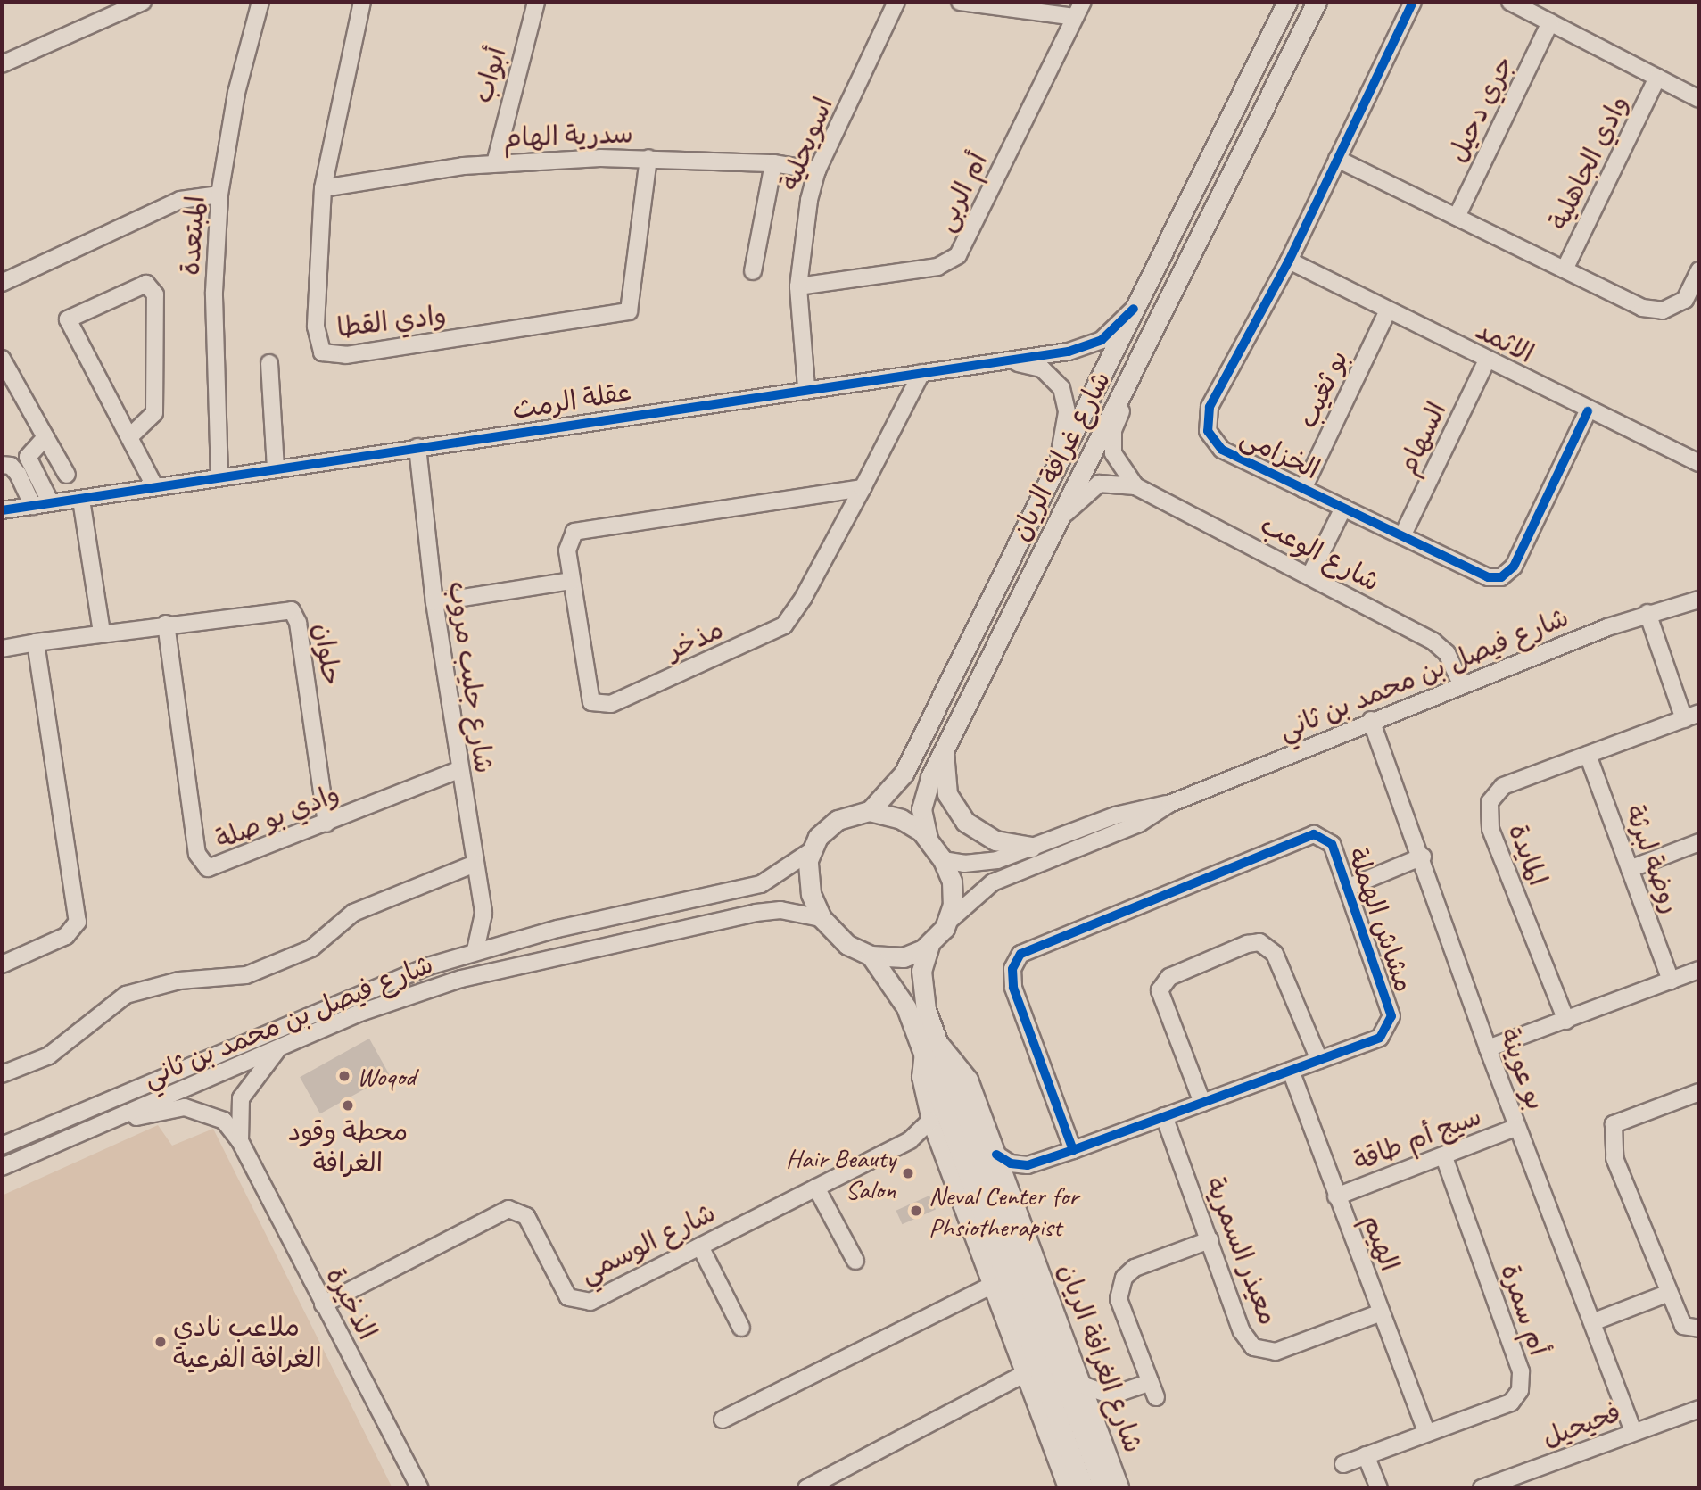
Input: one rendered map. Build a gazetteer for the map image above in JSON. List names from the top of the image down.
{
  "streets": {
    "main road": ["شارع غرافة الريان", "شارع الغرافة الريان"],
    "street": [
      "أبواب",
      "جري دحيل",
      "سدرية الهام",
      "اسويحلية",
      "وادي الجاهلية",
      "أم الربى",
      "المبتعدة",
      "وادي القطا",
      "الاثمد",
      "بو ثغيب",
      "عقلة الرمث",
      "السهام",
      "الخزامى",
      "شارع الوعب",
      "مذخر",
      "حلوان",
      "شارع فيصل بن محمد بن ثاني",
      "شارع جليب مروب",
      "وادي بو صلة",
      "المايدة",
      "روضة لبرثة",
      "مشاش الهملة",
      "بو عوينة",
      "سيج أم طاقة",
      "شارع الوسمي",
      "الهيم",
      "معيذر السمرية",
      "الذخيرة",
      "أم سمرة",
      "فحيحيل"
    ]
  },
  "crossings": [
    ["أبواب", "سدرية الهام"],
    ["سدرية الهام", "اسويحلية"],
    ["سدرية الهام", "وادي القطا"],
    ["اسويحلية", "أم الربى"],
    ["اسويحلية", "عقلة الرمث"],
    ["المبتعدة", "عقلة الرمث"],
    ["الاثمد", "بو ثغيب"],
    ["الاثمد", "السهام"],
    ["الاثمد", "الخزامى"],
    ["بو ثغيب", "الخزامى"],
    ["عقلة الرمث", "شارع غرافة الريان"],
    ["عقلة الرمث", "مذخر"],
    ["عقلة الرمث", "شارع جليب مروب"],
    ["السهام", "الخزامى"],
    ["الخزامى", "شارع الوعب"],
    ["شارع غرافة الريان", "شارع الوعب"],
    ["شارع غرافة الريان", "شارع فيصل بن محمد بن ثاني"],
    ["شارع غرافة الريان", "شارع الغرافة الريان"],
    ["شارع الوعب", "شارع فيصل بن محمد بن ثاني"],
    ["حلوان", "وادي بو صلة"],
    ["شارع فيصل بن محمد بن ثاني", "شارع جليب مروب"],
    ["شارع فيصل بن محمد بن ثاني", "المايدة"],
    ["شارع فيصل بن محمد بن ثاني", "بو عوينة"],
    ["شارع فيصل بن محمد بن ثاني", "الذخيرة"],
    ["شارع فيصل بن محمد بن ثاني", "شارع الغرافة الريان"],
    ["شارع جليب مروب", "وادي بو صلة"],
    ["المايدة", "روضة لبرثة"],
    ["مشاش الهملة", "بو عوينة"],
    ["مشاش الهملة", "الهيم"],
    ["مشاش الهملة", "معيذر السمرية"],
    ["بو عوينة", "سيج أم طاقة"],
    ["بو عوينة", "فحيحيل"],
    ["سيج أم طاقة", "الهيم"],
    ["سيج أم طاقة", "أم سمرة"],
    ["شارع الوسمي", "الذخيرة"],
    ["شارع الوسمي", "شارع الغرافة الريان"],
    ["الهيم", "معيذر السمرية"],
    ["الهيم", "أم سمرة"]
  ],
  "places": [
    "Woqod",
    "محطة وقود الغرافة",
    "Hair Beauty Salon",
    "Neval Center for Phsiotherapist",
    "ملاعب نادي الغرافة الفرعية"
  ]
}
